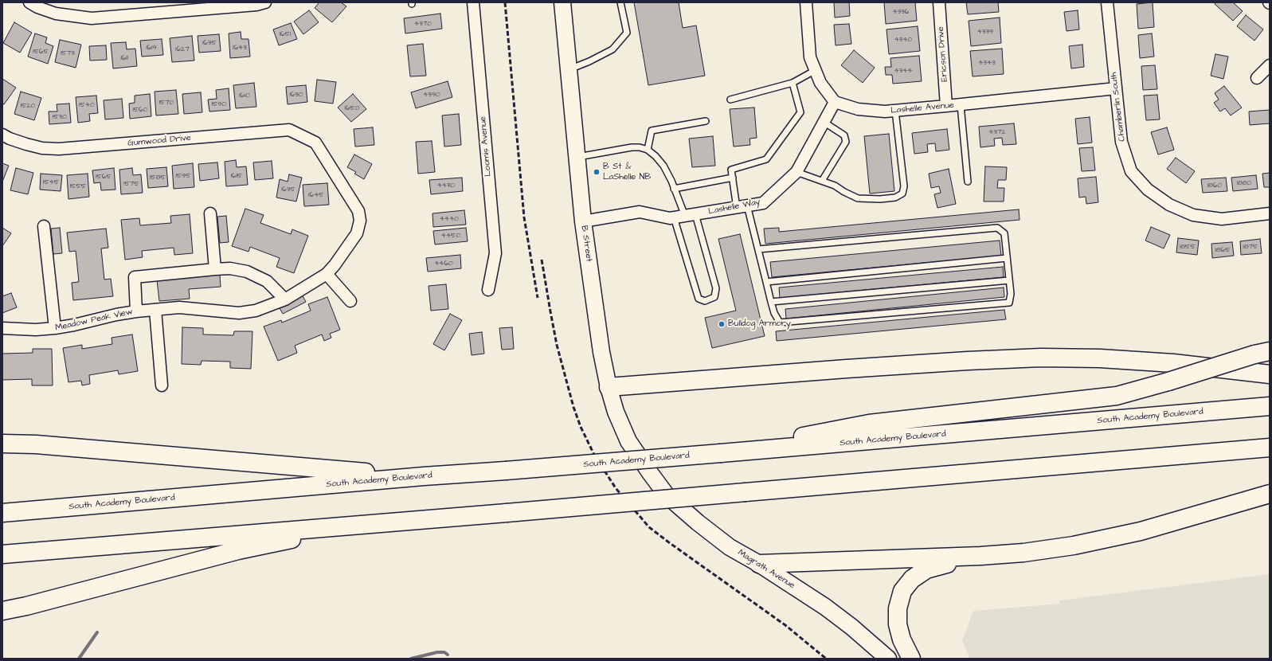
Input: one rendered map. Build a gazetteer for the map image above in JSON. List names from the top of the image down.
{
  "streets": {
    "highway": ["South Academy Boulevard"],
    "main road": ["B Street", "Magrath Avenue"],
    "street": [
      "Ericson Drive",
      "Chamberlin South",
      "Lashelle Avenue",
      "Gumwood Drive",
      "Loomis Avenue",
      "Lashelle Way",
      "Meadow Peak View"
    ]
  },
  "crossings": [
    ["Ericson Drive", "Lashelle Avenue"],
    ["Chamberlin South", "Lashelle Avenue"],
    ["Lashelle Avenue", "Lashelle Way"],
    ["Gumwood Drive", "Meadow Peak View"],
    ["Lashelle Way", "B Street"],
    ["B Street", "Magrath Avenue"]
  ],
  "places": ["B St & LaShelle NB", "Bulldog Armory"],
  "house_numbers": [
    "4336",
    "4370",
    "4339",
    "1651",
    "4340",
    "1635",
    "1619",
    "1643",
    "1627",
    "1565",
    "1573",
    "1611",
    "4343",
    "4344",
    "1630",
    "4390",
    "1610",
    "1570",
    "1590",
    "1540",
    "1520",
    "1650",
    "1560",
    "1530",
    "4372",
    "1595",
    "1615",
    "1565",
    "1585",
    "1545",
    "1880",
    "1575",
    "4430",
    "1860",
    "1555",
    "1635",
    "1645",
    "4440",
    "4450",
    "1855",
    "1875",
    "1865",
    "4460"
  ]
}
